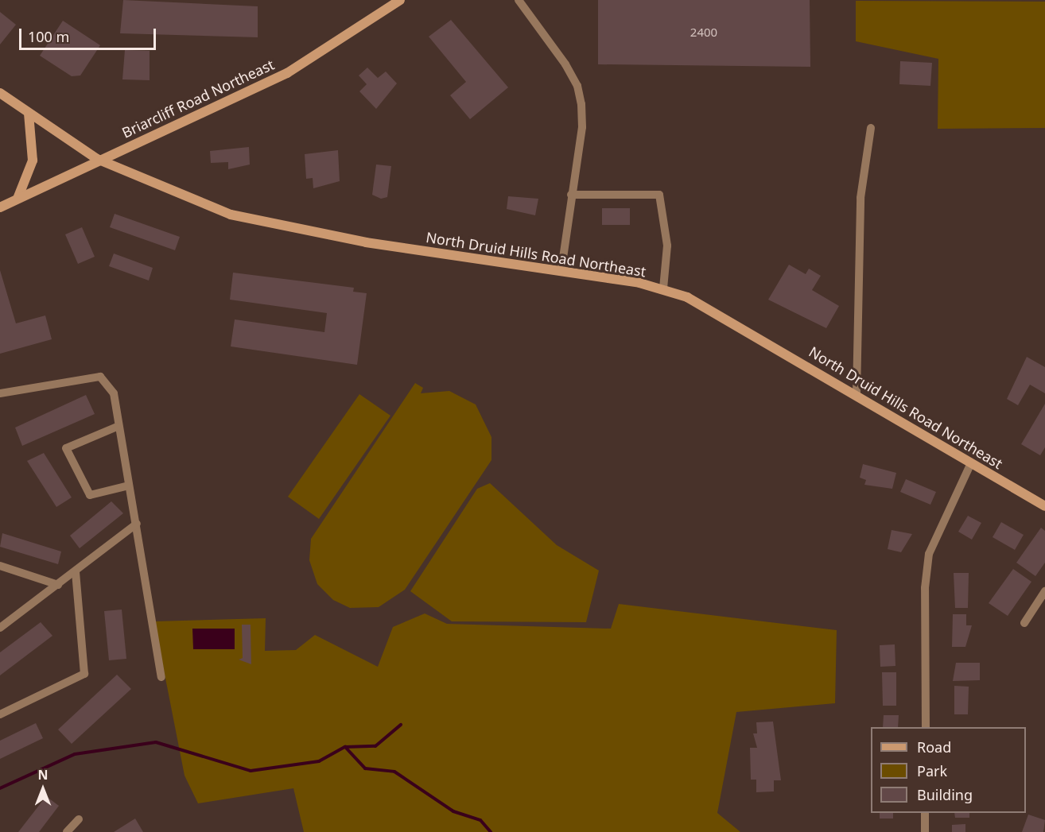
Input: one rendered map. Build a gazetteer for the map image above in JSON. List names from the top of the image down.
{
  "streets": {
    "main road": ["Briarcliff Road Northeast", "North Druid Hills Road Northeast"]
  },
  "crossings": [
    ["Briarcliff Road Northeast", "North Druid Hills Road Northeast"]
  ],
  "house_numbers": ["2400"],
  "legend": ["Road", "Park", "Building"],
  "scale_bar": "100 m",
  "north": "top"
}
